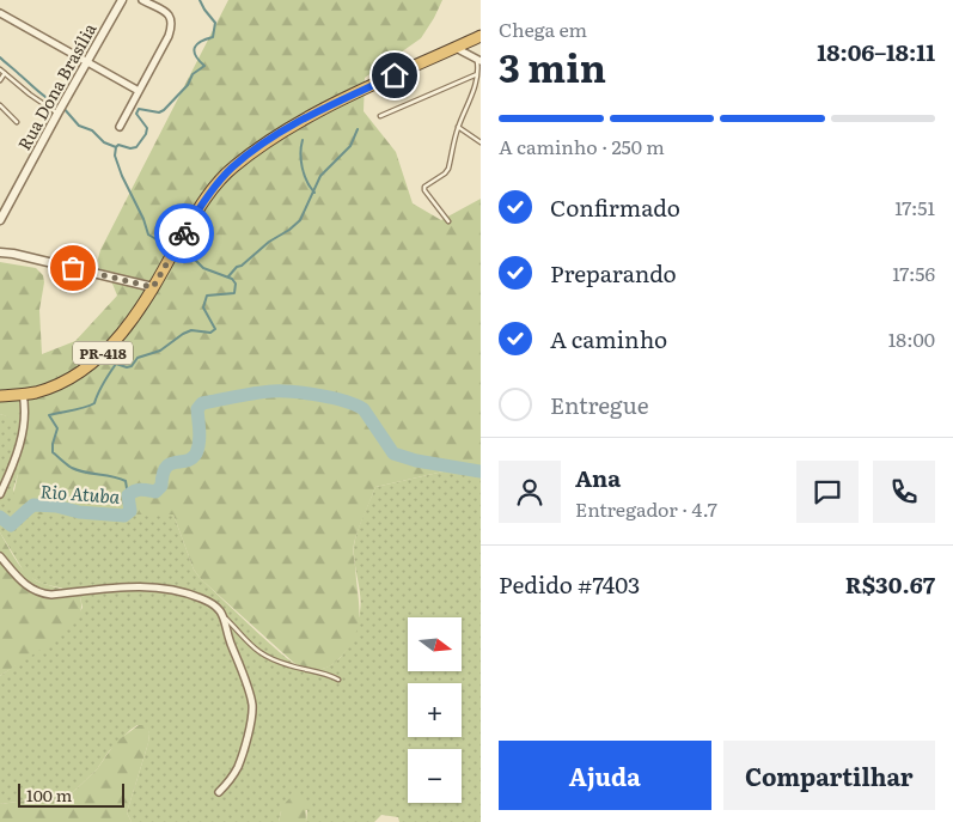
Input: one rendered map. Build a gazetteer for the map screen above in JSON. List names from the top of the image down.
{
  "streets": {
    "highway": ["PR-418"],
    "street": ["Rua Dona Brasília"]
  },
  "water": ["Rio Atuba"],
  "scale_bar": "100 m",
  "north": "right",
  "page": {
    "heading": ["3 min", "Chega em", "18:06–18:11"],
    "panel": [
      "Ana",
      "Entregador · 4.7",
      "Pedido #7403",
      "R$30.67"
    ],
    "bar": "A caminho · 250 m",
    "list": [
      ["Confirmado", "17:51"],
      ["Preparando", "17:56"],
      ["A caminho", "18:00"],
      "Entregue"
    ],
    "map_buttons": ["+", "−"],
    "buttons": ["Ajuda", "Compartilhar"],
    "scale": "100 m"
  }
}
